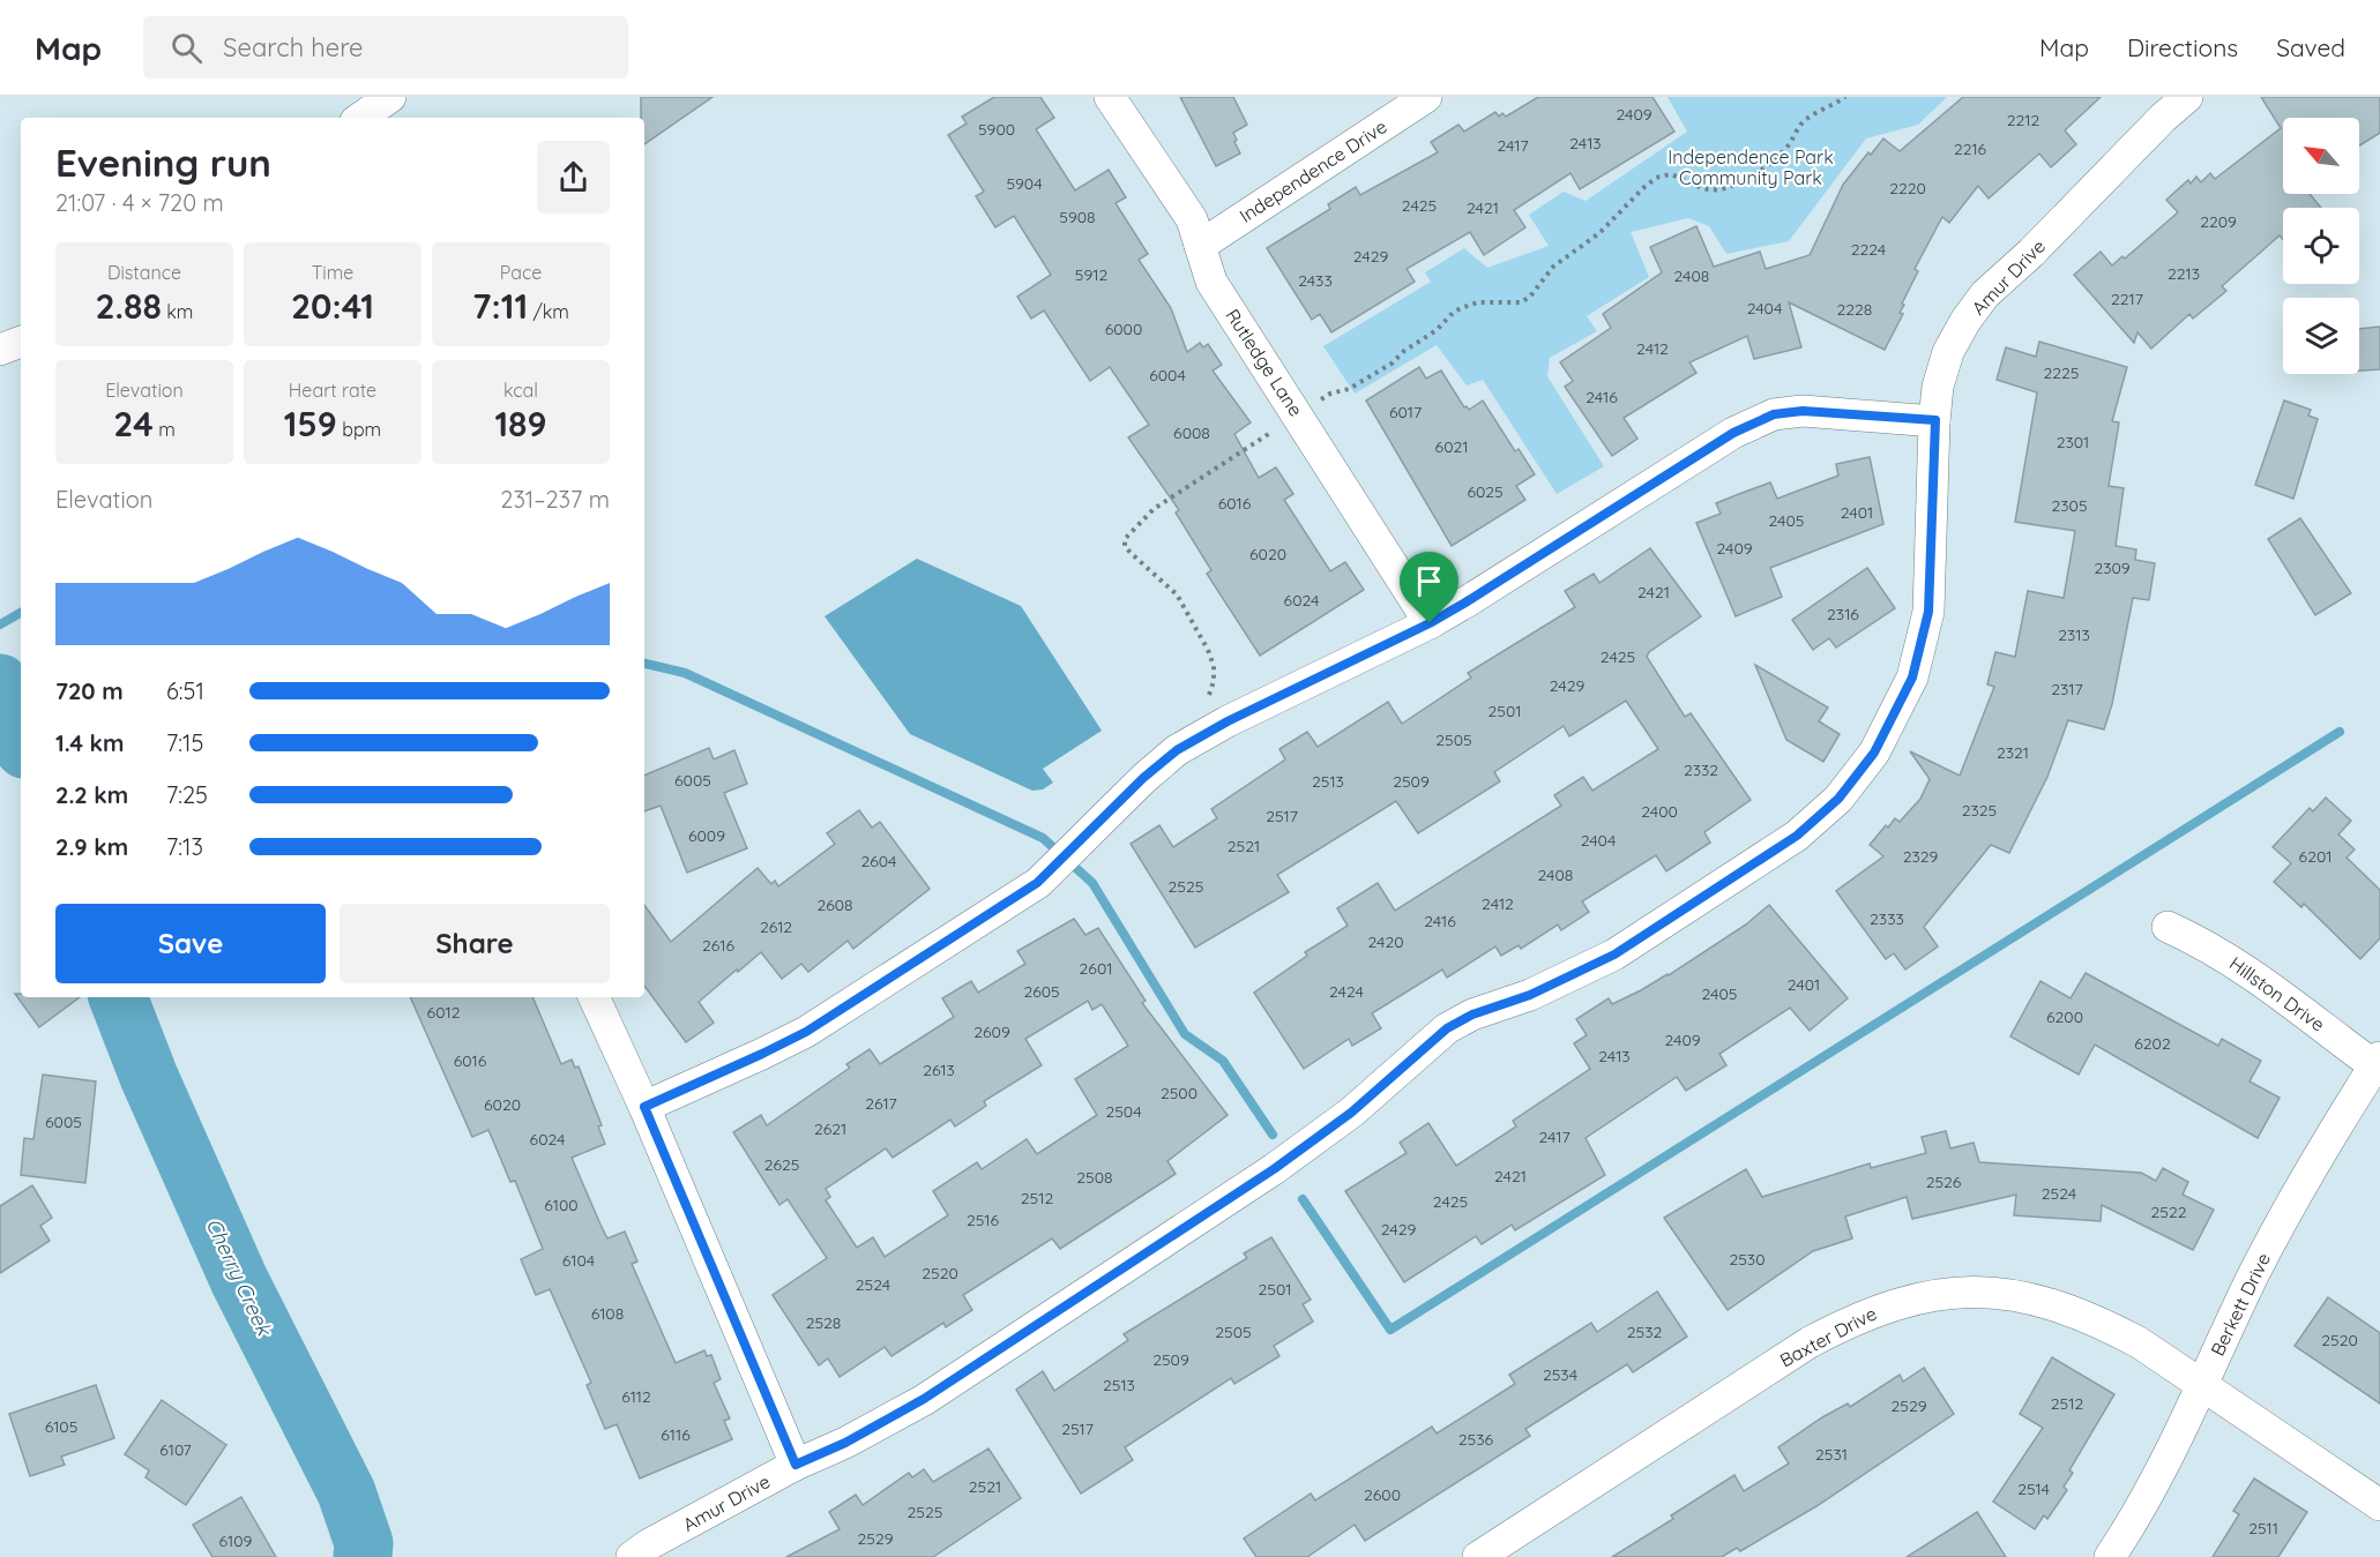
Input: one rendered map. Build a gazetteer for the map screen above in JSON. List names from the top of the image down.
{
  "streets": {
    "street": [
      "Independence Drive",
      "Amur Drive",
      "Rutledge Lane",
      "Hillston Drive",
      "Berkett Drive",
      "Baxter Drive"
    ]
  },
  "crossings": [
    ["Independence Drive", "Rutledge Lane"],
    ["Hillston Drive", "Berkett Drive"],
    ["Berkett Drive", "Baxter Drive"]
  ],
  "water": ["Cherry Creek"],
  "parks": ["Independence Park Community Park"],
  "house_numbers": [
    "2409",
    "2212",
    "5900",
    "2413",
    "2417",
    "2216",
    "5904",
    "2220",
    "2425",
    "2421",
    "5908",
    "2209",
    "2224",
    "2429",
    "2213",
    "5912",
    "2408",
    "2433",
    "2217",
    "2404",
    "2228",
    "6000",
    "2412",
    "2225",
    "6004",
    "2416",
    "6017",
    "6008",
    "2301",
    "6021",
    "6025",
    "6016",
    "2305",
    "2401",
    "2405",
    "2409",
    "6020",
    "2309",
    "2421",
    "6024",
    "2316",
    "2313",
    "2425",
    "2429",
    "2317",
    "2501",
    "2505",
    "2321",
    "2332",
    "6005",
    "2513",
    "2509",
    "2325",
    "2400",
    "2517",
    "6009",
    "2404",
    "2521",
    "2329",
    "6201",
    "2604",
    "2408",
    "2525",
    "2412",
    "2608",
    "2333",
    "2416",
    "2612",
    "2420",
    "2616",
    "2601",
    "2401",
    "2605",
    "2424",
    "2405",
    "6012",
    "6200",
    "2609",
    "2409",
    "6202",
    "2413",
    "6016",
    "2613",
    "2500",
    "2617",
    "6020",
    "2504",
    "6005",
    "2621",
    "2417",
    "6024",
    "2625",
    "2421",
    "2508",
    "2526",
    "2524",
    "2512",
    "2425",
    "6100",
    "2522",
    "2516",
    "2429",
    "2530",
    "6104",
    "2520",
    "2524",
    "2501",
    "6108",
    "2528",
    "2505",
    "2532",
    "2520",
    "2509",
    "2534",
    "2513",
    "6112",
    "2512",
    "2529",
    "6105",
    "2517",
    "6116",
    "2536",
    "6107",
    "2531",
    "2521",
    "2514",
    "2600",
    "2525",
    "2511",
    "2529",
    "6109"
  ],
  "north": "top left",
  "page": {
    "header": "Map",
    "search": "Search here",
    "nav": ["Map", "Directions", "Saved"],
    "heading": ["Evening run", "21:07 · 4 × 720 m"],
    "stats": [
      ["Distance", "2.88 km"],
      ["Time", "20:41"],
      ["Pace", "7:11 /km"],
      ["Elevation", "24 m"],
      ["Heart rate", "159 bpm"],
      ["kcal", "189"]
    ],
    "chart": ["Elevation", "231–237 m"],
    "list": [
      {
        "name": "720 m",
        "note": "6:51"
      },
      {
        "name": "1.4 km",
        "note": "7:15"
      },
      {
        "name": "2.2 km",
        "note": "7:25"
      },
      {
        "name": "2.9 km",
        "note": "7:13"
      }
    ],
    "buttons": ["Save", "Share"]
  }
}
